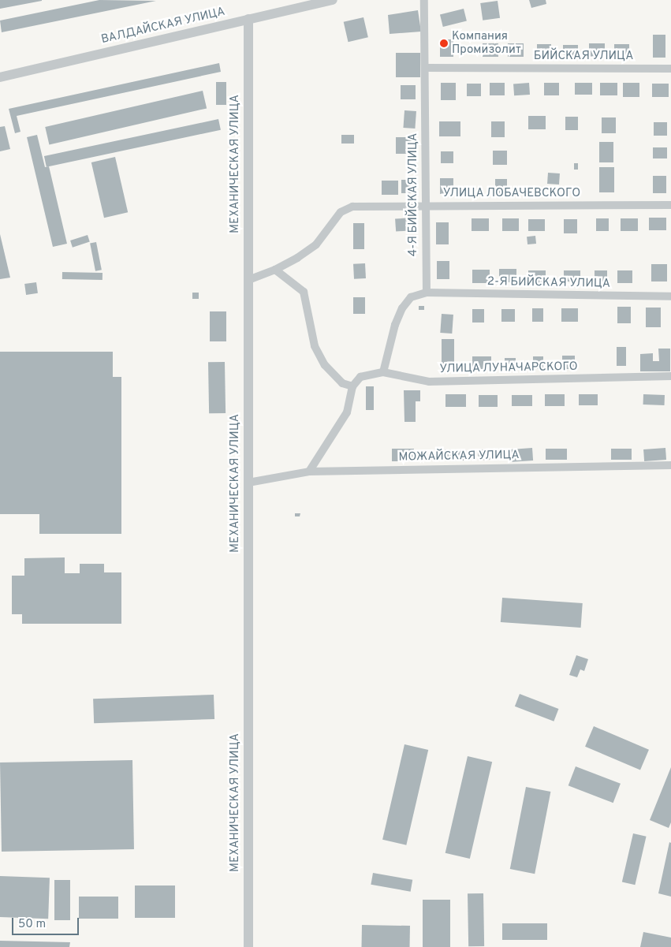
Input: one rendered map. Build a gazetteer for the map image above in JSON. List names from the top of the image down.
{
  "streets": {
    "street": [
      "ВАЛДАЙСКАЯ УЛИЦА",
      "БИЙСКАЯ УЛИЦА",
      "МЕХАНИЧЕСКАЯ УЛИЦА",
      "УЛИЦА ЛОБАЧЕВСКОГО",
      "4-Я БИЙСКАЯ УЛИЦА",
      "2-Я БИЙСКАЯ УЛИЦА",
      "УЛИЦА ЛУНАЧАРСКОГО",
      "МОЖАЙСКАЯ УЛИЦА"
    ]
  },
  "crossings": [
    ["ВАЛДАЙСКАЯ УЛИЦА", "МЕХАНИЧЕСКАЯ УЛИЦА"],
    ["БИЙСКАЯ УЛИЦА", "4-Я БИЙСКАЯ УЛИЦА"],
    ["МЕХАНИЧЕСКАЯ УЛИЦА", "МОЖАЙСКАЯ УЛИЦА"],
    ["УЛИЦА ЛОБАЧЕВСКОГО", "4-Я БИЙСКАЯ УЛИЦА"],
    ["4-Я БИЙСКАЯ УЛИЦА", "2-Я БИЙСКАЯ УЛИЦА"]
  ],
  "places": ["Компания Промизолит"],
  "scale_bar": "50 m"
}
